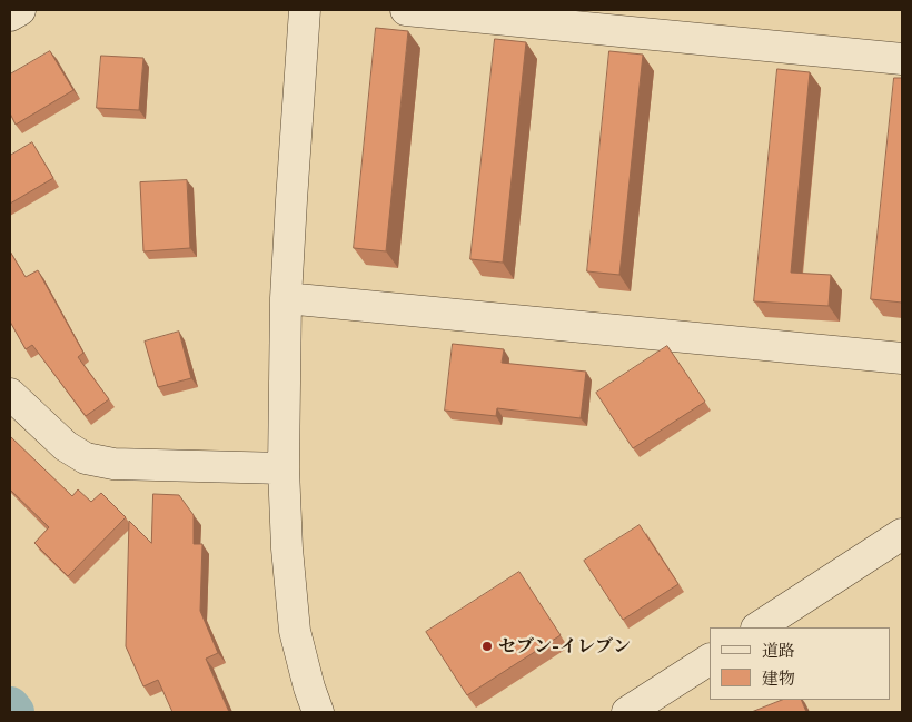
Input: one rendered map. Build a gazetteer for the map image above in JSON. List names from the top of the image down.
{
  "places": ["セブン-イレブン"],
  "legend": ["道路", "建物"]
}
